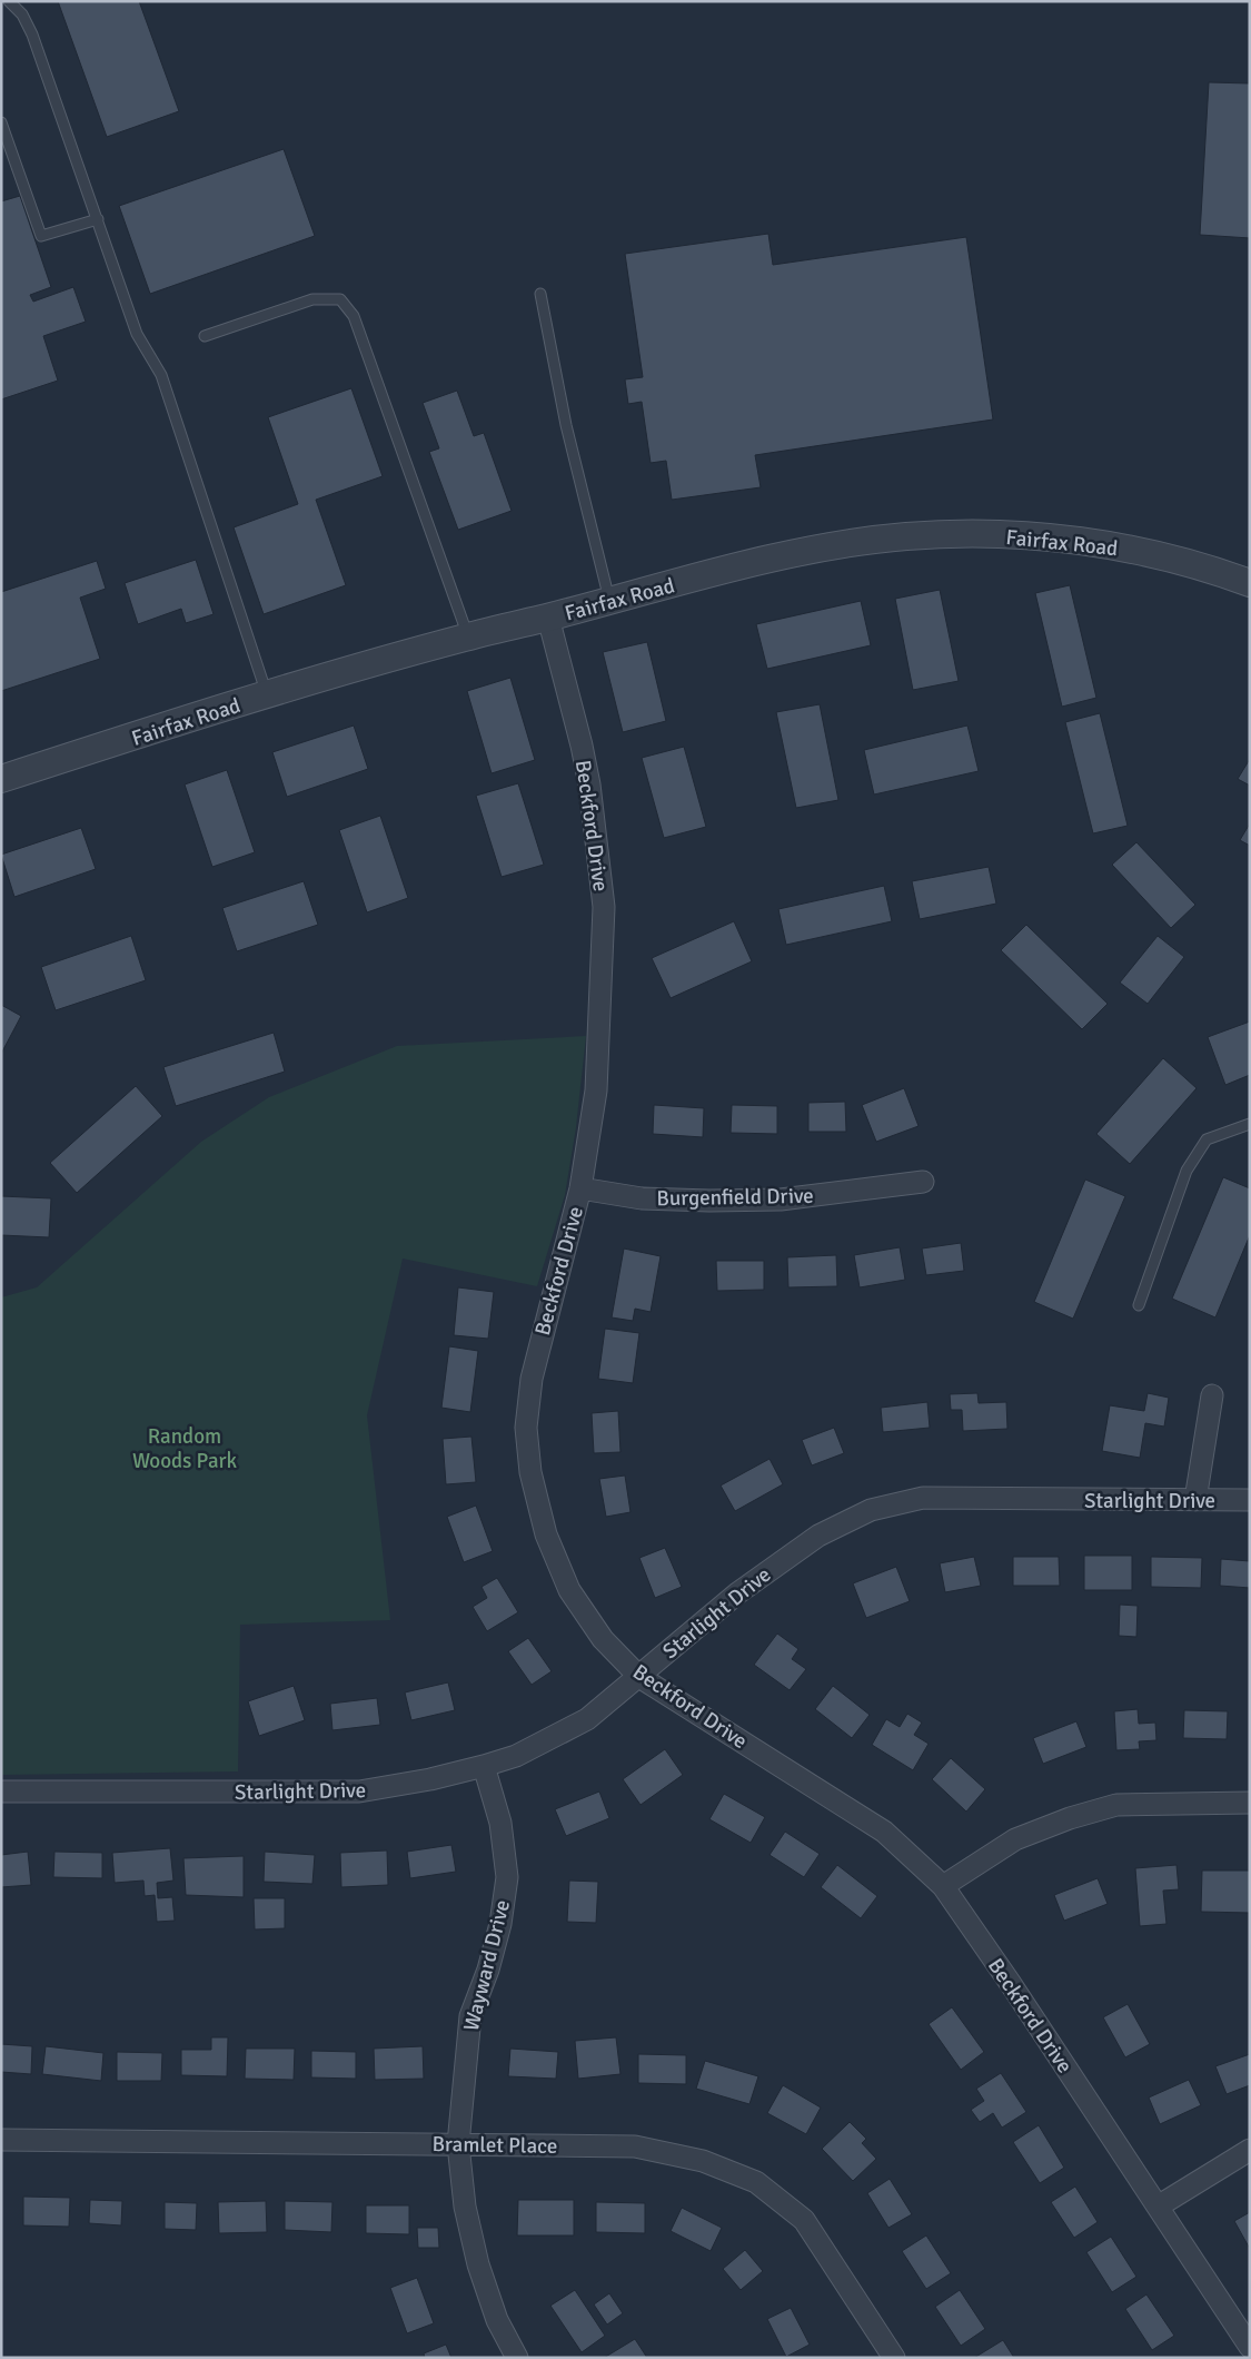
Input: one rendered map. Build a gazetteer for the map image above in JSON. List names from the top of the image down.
{
  "streets": {
    "street": [
      "Fairfax Road",
      "Beckford Drive",
      "Burgenfield Drive",
      "Starlight Drive",
      "Wayward Drive",
      "Bramlet Place"
    ]
  },
  "crossings": [
    ["Fairfax Road", "Beckford Drive"],
    ["Beckford Drive", "Burgenfield Drive"],
    ["Beckford Drive", "Starlight Drive"],
    ["Starlight Drive", "Wayward Drive"],
    ["Wayward Drive", "Bramlet Place"]
  ],
  "parks": ["Random Woods Park"]
}
